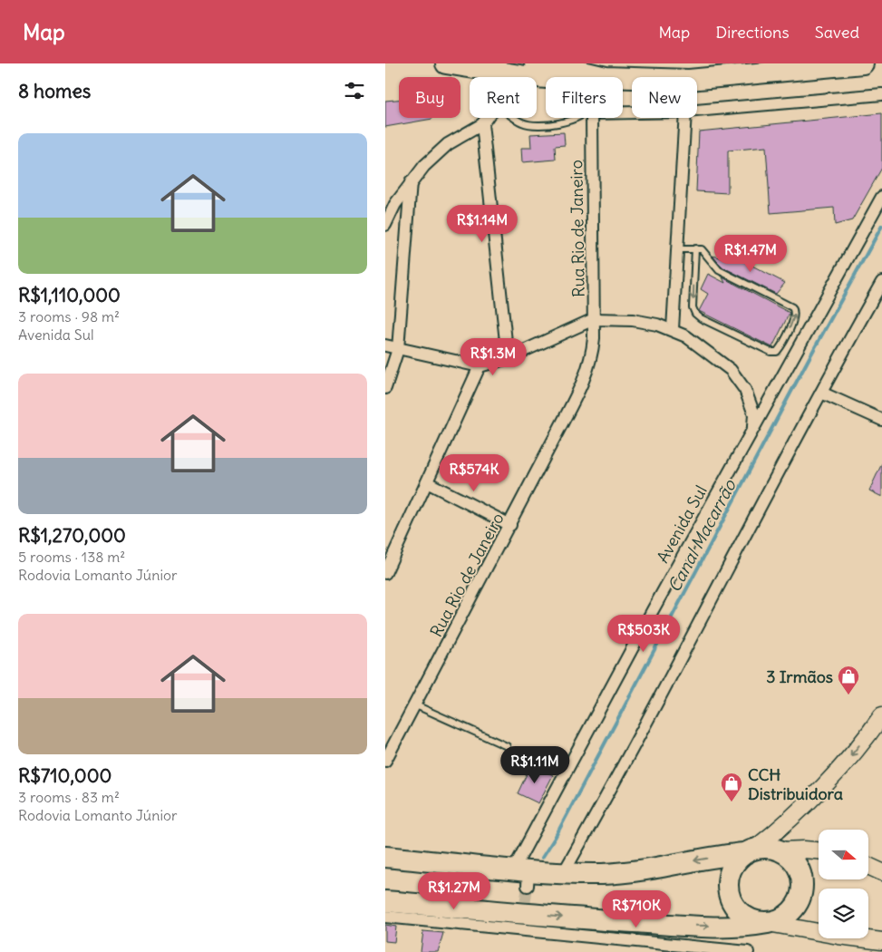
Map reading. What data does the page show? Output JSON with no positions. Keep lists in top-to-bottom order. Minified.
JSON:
{"streets":{"street":["Rua Rio de Janeiro","Avenida Sul"]},"water":["Canal Macarrão"],"places":{"shop":["3 Irmãos","CCH Distribuidora"]},"north":"right","page":{"header":"Map","nav":["Map","Directions","Saved"],"heading":"8 homes","chip":["Buy","Rent","Filters","New"],"list":[{"name":"R$1,110,000","note":"3 rooms · 98 m² · Avenida Sul"},{"name":"R$1,270,000","note":"5 rooms · 138 m² · Rodovia Lomanto Júnior"},{"name":"R$710,000","note":"3 rooms · 83 m² · Rodovia Lomanto Júnior"}],"price":["R$1.14M","R$1.47M","R$1.3M","R$574K","R$503K","R$1.11M","R$1.27M","R$710K"]}}
